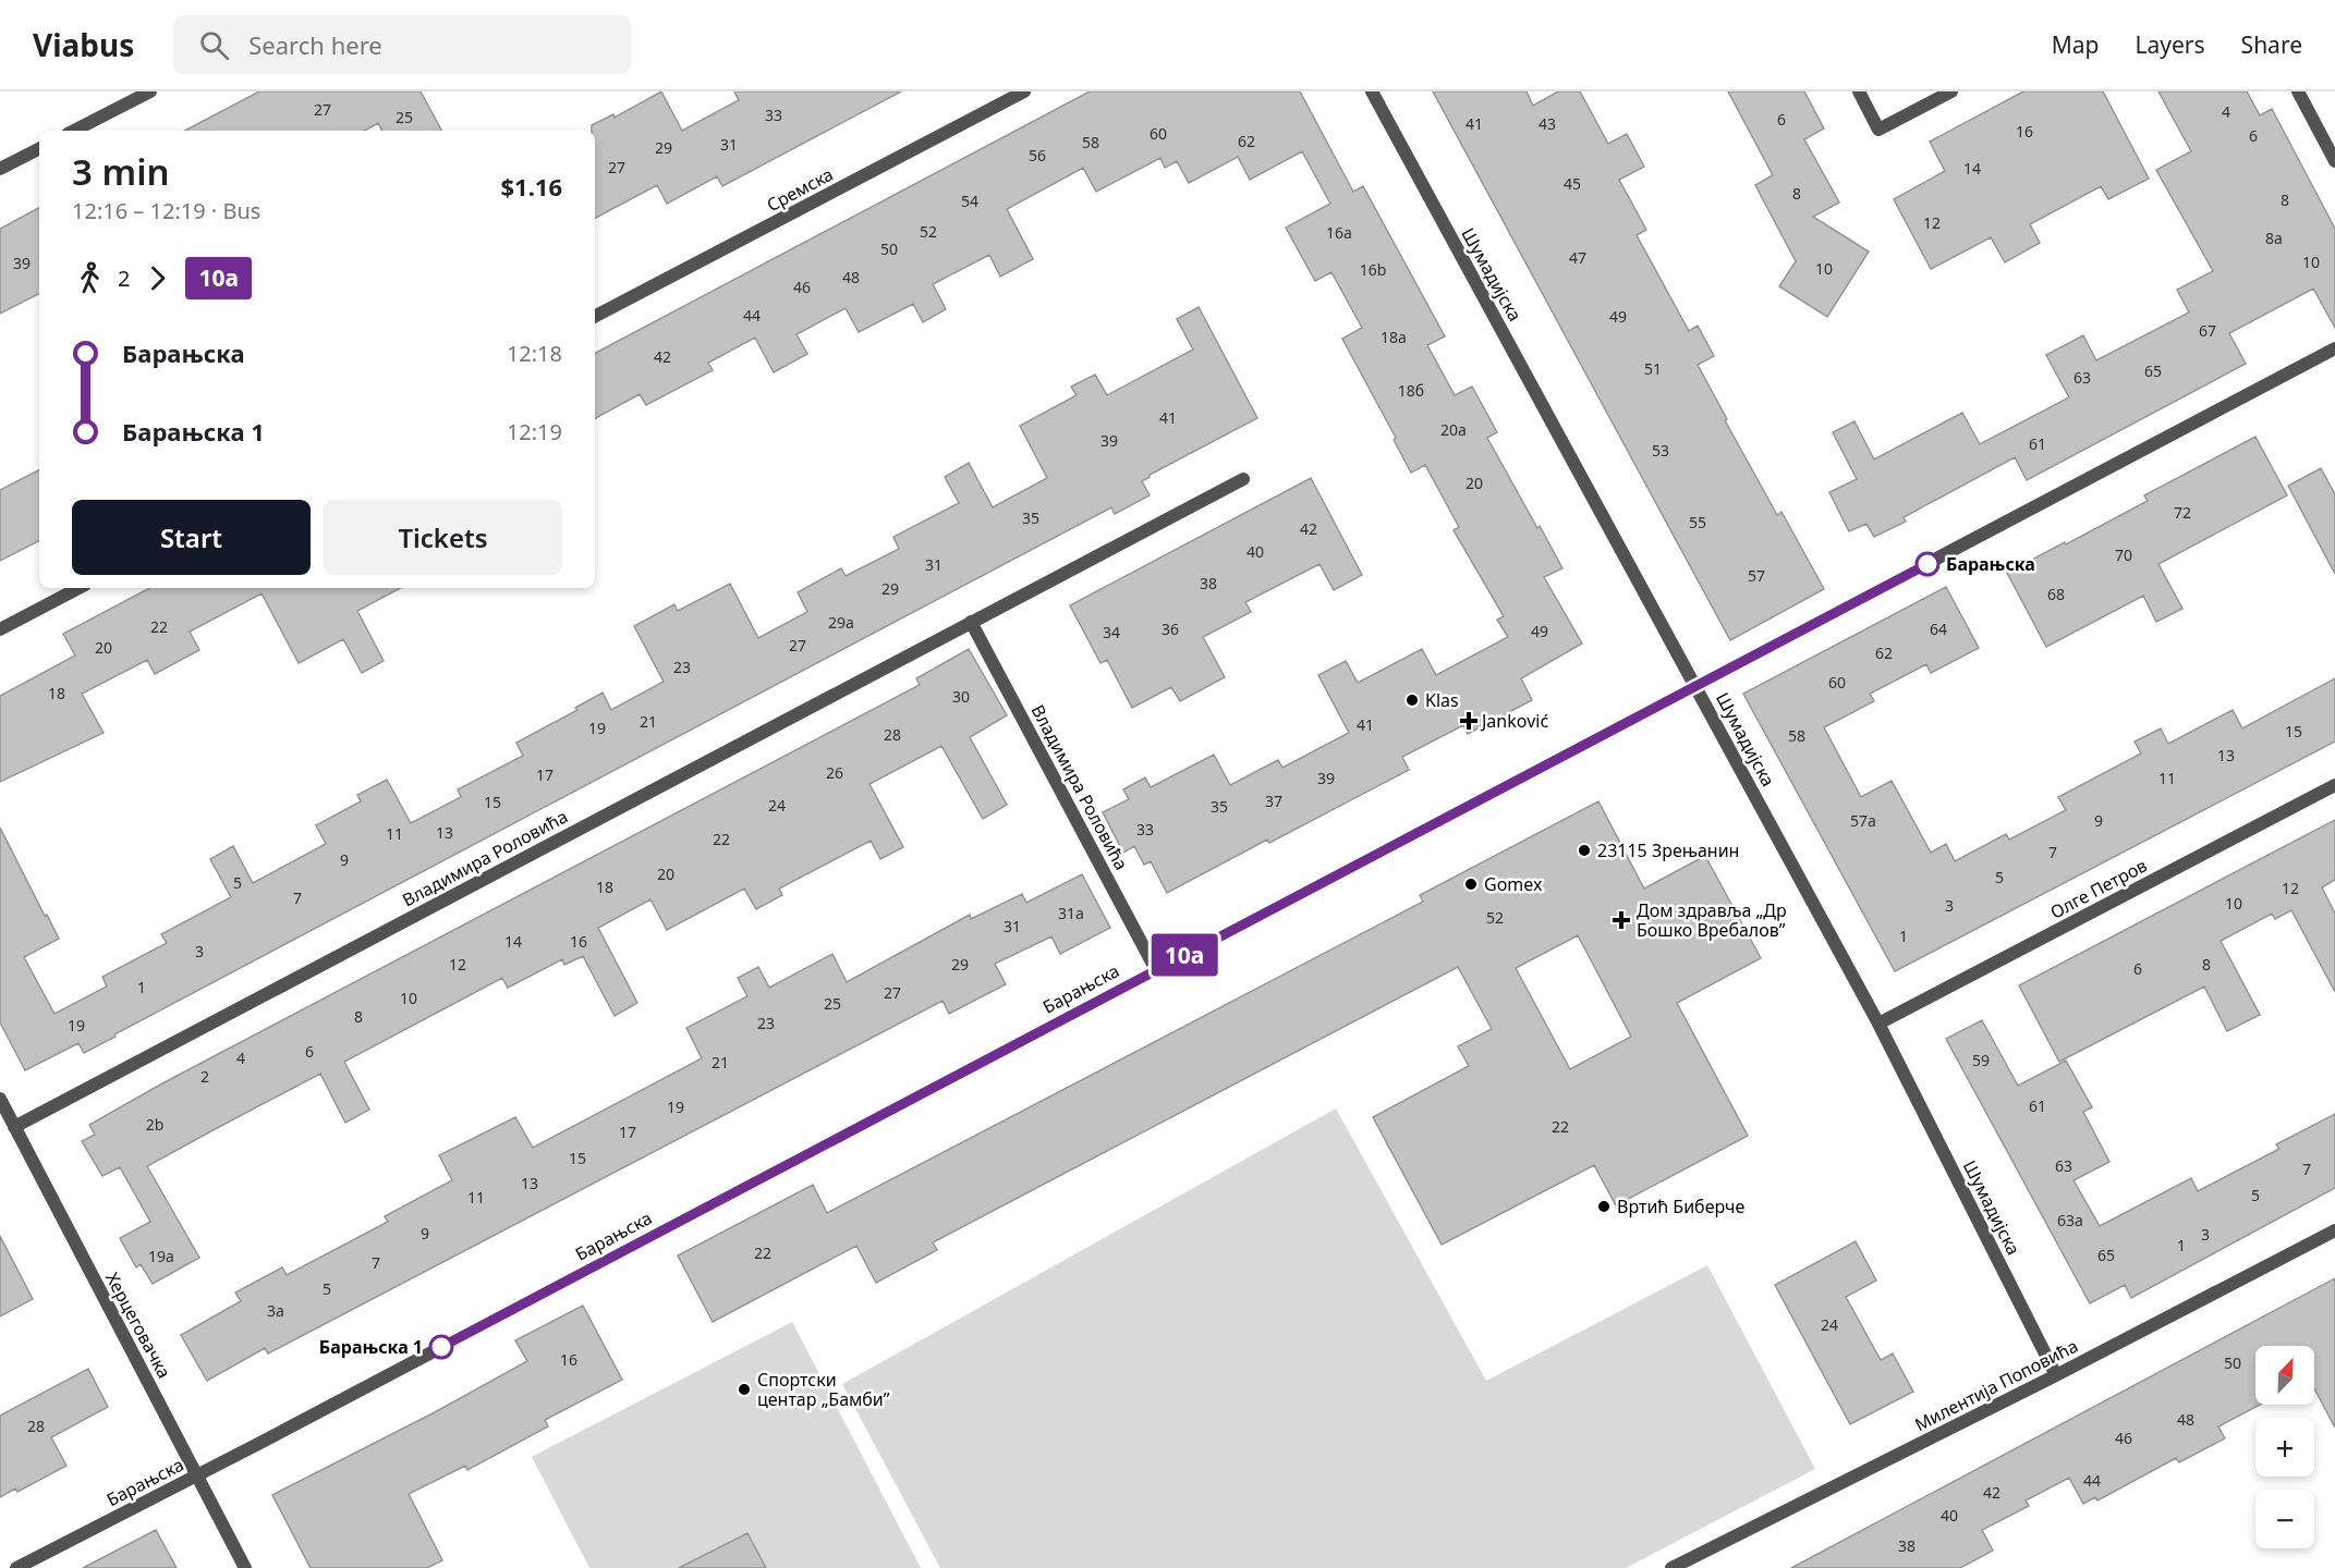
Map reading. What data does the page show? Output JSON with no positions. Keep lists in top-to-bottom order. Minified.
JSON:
{"streets":{"street":["Сремска","Шумадијска","Владимира Роловића","Олге Петров","Барањска","Херцеговачка","Милентија Поповића"]},"crossings":[["Шумадијска","Олге Петров"],["Шумадијска","Барањска"],["Шумадијска","Милентија Поповића"],["Владимира Роловића","Барањска"],["Владимира Роловића","Херцеговачка"],["Барањска","Херцеговачка"]],"places":{"other":["Барањска","Klas","23115 Зрењанин","Gomex","Вртић Биберче","Барањска 1","Спортски центар „Бамби”"],"health":["Janković","Дом здравља „Др Бошко Вребалов”"]},"lines":["bus line 10а"],"house_numbers":["27","4","33","25","6","41","43","16","60","6","62","58","31","29","56","27","14","45","8","8","54","12","52","16a","8a","50","47","10","39","10","16b","48","46","44","49","67","18a","42","51","65","63","18б","41","20a","39","61","53","20","72","35","55","42","40","70","31","57","38","29","68","29a","22","36","64","49","34","27","20","62","23","60","18","30","21","41","19","15","28","58","13","26","17","39","11","37","15","24","35","57a","9","33","13","11","22","7","9","20","5","5","18","12","7","10","3","31a","52","31","1","14","16","3","12","29","8","6","1","27","10","25","8","23","19","6","4","59","21","2","61","19","2b","22","17","15","63","7","13","5","11","63a","9","3","1","22","65","19a","7","5","3a","24","16","50","48","28","46","44","42","40","38"],"north":"top right","page":{"header":"Viabus","search":"Search here","nav":["Map","Layers","Share"],"on_map":"10а","heading":["3 min","12:16 – 12:19 · Bus","$1.16"],"legs":["2","10а"],"list":[{"name":"Барањска","value":"12:18"},{"name":"Барањска 1","value":"12:19"}],"buttons":["Start","Tickets"],"map_buttons":["+","−"]}}
